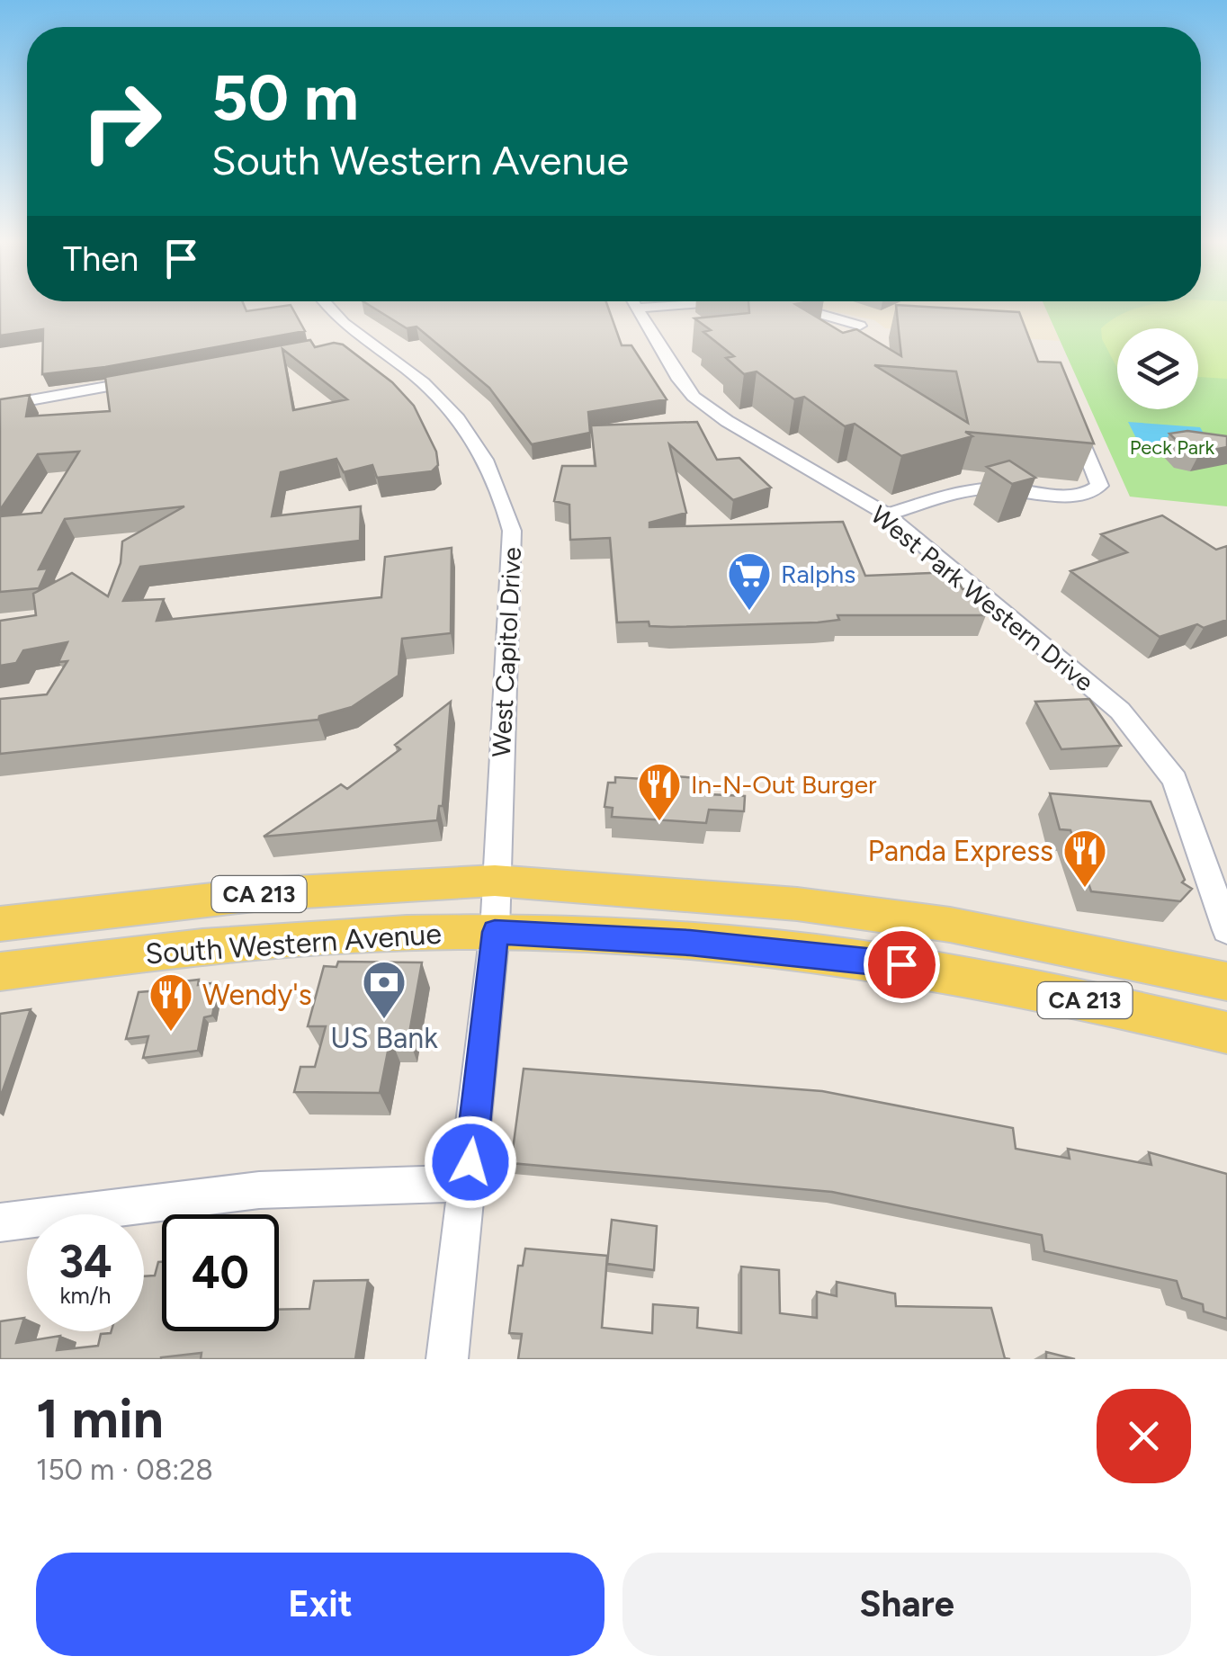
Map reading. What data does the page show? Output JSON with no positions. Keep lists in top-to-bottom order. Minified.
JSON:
{"streets":{"main road":["CA 213","South Western Avenue"],"street":["West Park Western Drive","West Capitol Drive"]},"crossings":[["West Capitol Drive","South Western Avenue"]],"parks":["Peck Park"],"places":{"supermarket":["Ralphs"],"restaurant":["In-N-Out Burger","Panda Express","Wendy's"],"bank":["US Bank"]},"page":{"turn":["50 m","South Western Avenue"],"then":"Then","speed":"34 km/h","limit":"40","heading":["1 min","150 m · 08:28"],"buttons":["Exit","Share"]}}
